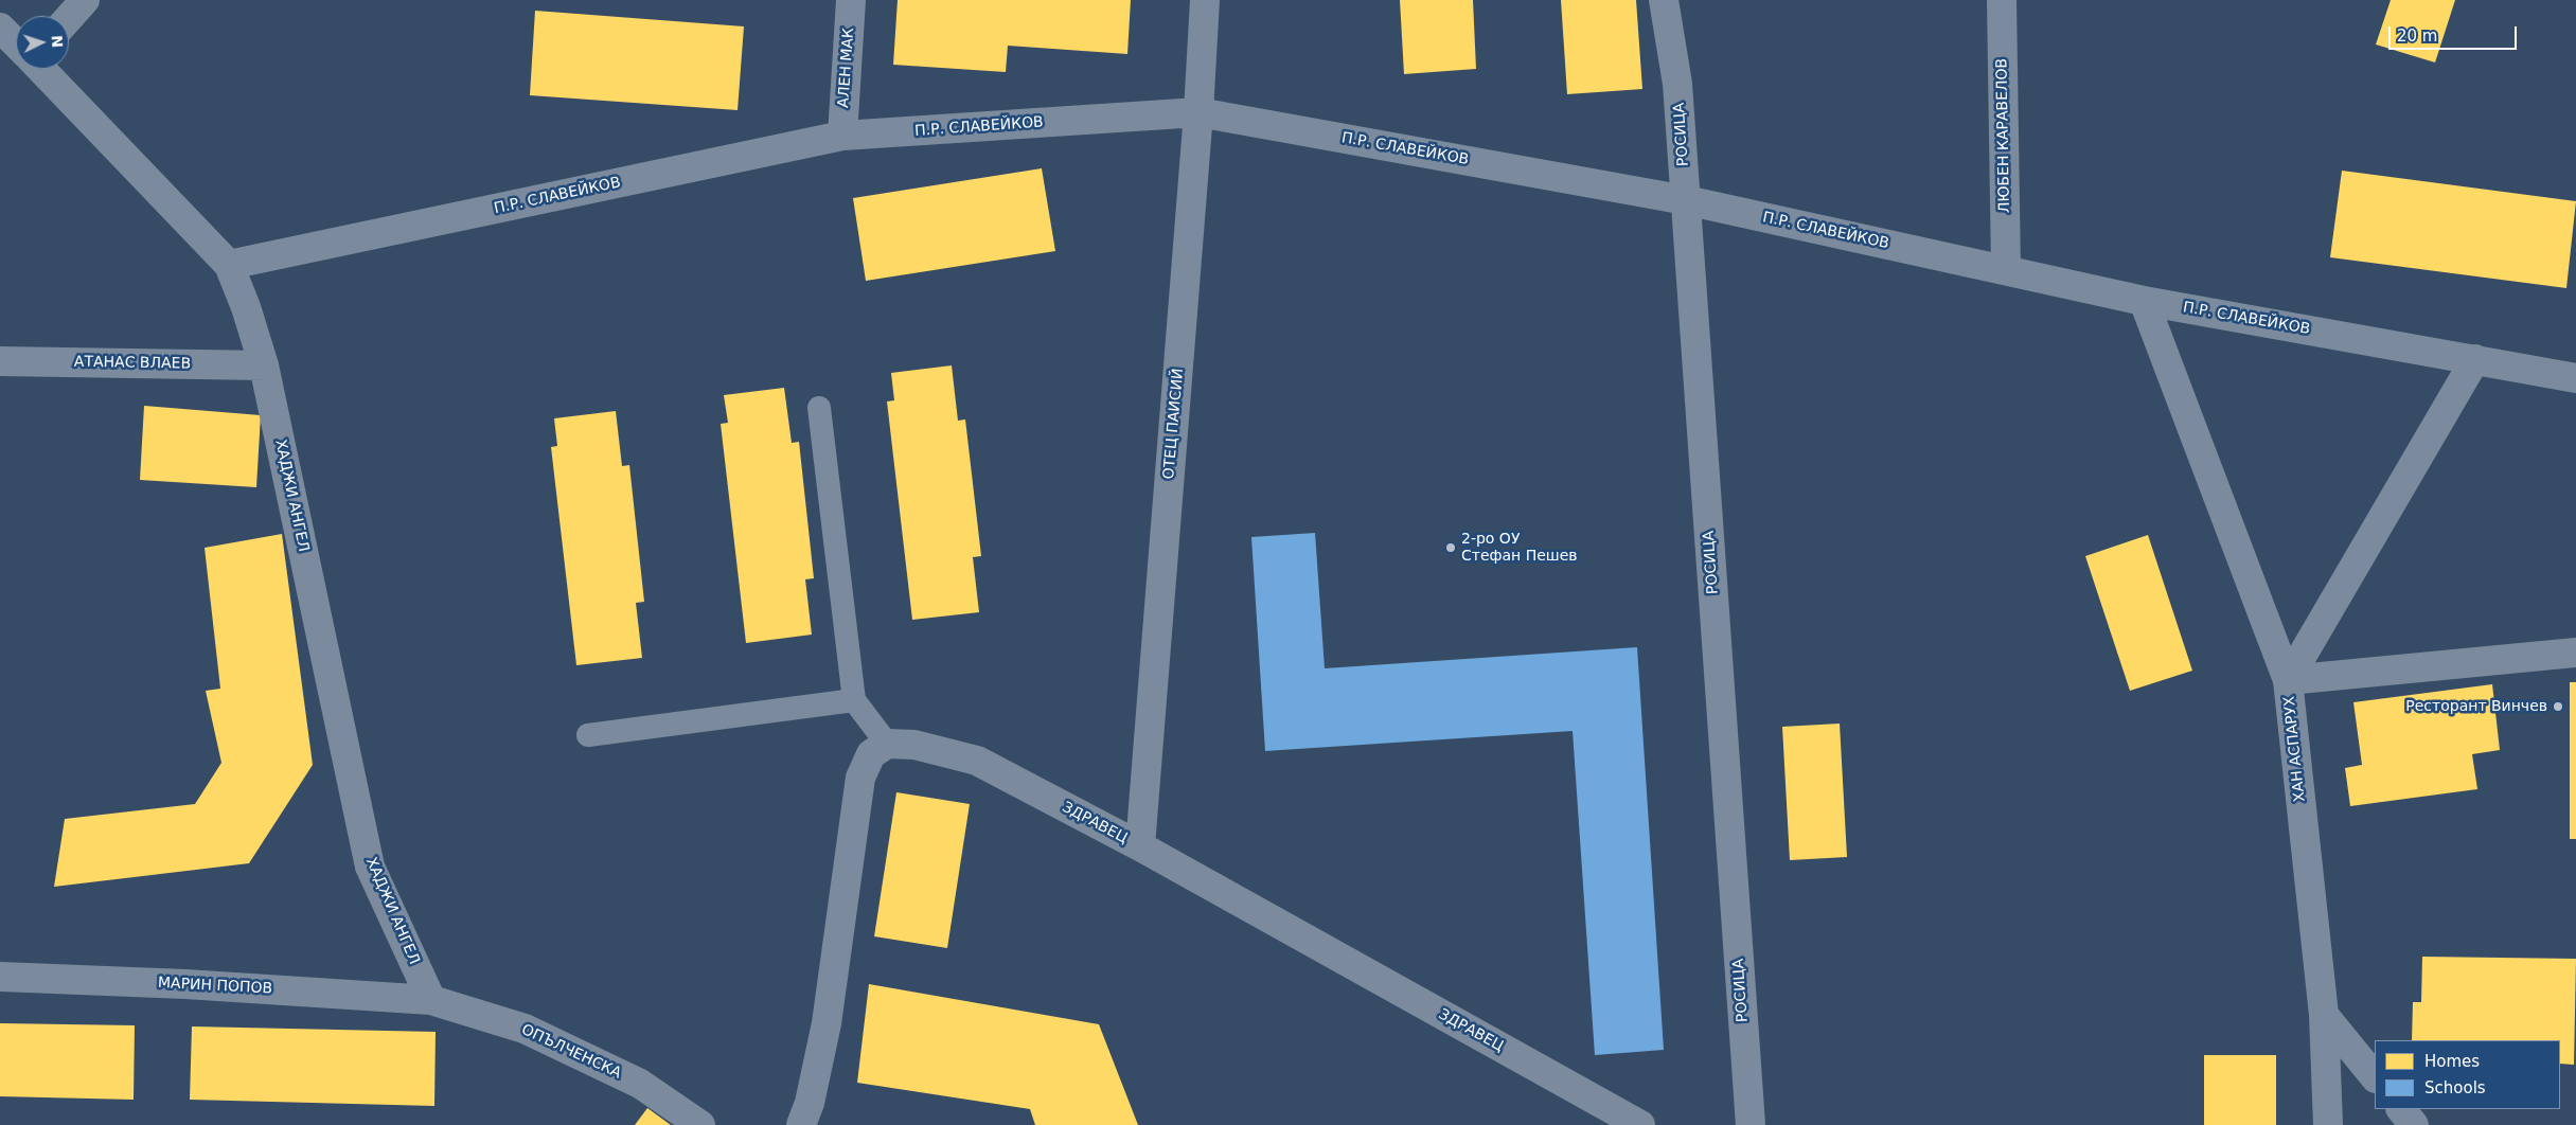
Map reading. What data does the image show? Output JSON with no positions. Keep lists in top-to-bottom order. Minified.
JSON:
{"streets":{"street":["АЛЕН МАК","П.Р. СЛАВЕЙКОВ","РОСИЦА","ЛЮБЕН КАРАВЕЛОВ","АТАНАС ВЛАЕВ","ОТЕЦ ПАИСИЙ","ХАДЖИ АНГЕЛ","ХАН АСПАРУХ","ЗДРАВЕЦ","МАРИН ПОПОВ","ОПЪЛЧЕНСКА"]},"crossings":[["АЛЕН МАК","П.Р. СЛАВЕЙКОВ"],["П.Р. СЛАВЕЙКОВ","РОСИЦА"],["П.Р. СЛАВЕЙКОВ","ЛЮБЕН КАРАВЕЛОВ"],["П.Р. СЛАВЕЙКОВ","ОТЕЦ ПАИСИЙ"],["П.Р. СЛАВЕЙКОВ","ХАДЖИ АНГЕЛ"],["П.Р. СЛАВЕЙКОВ","ХАН АСПАРУХ"],["АТАНАС ВЛАЕВ","ХАДЖИ АНГЕЛ"],["ОТЕЦ ПАИСИЙ","ЗДРАВЕЦ"],["ХАДЖИ АНГЕЛ","МАРИН ПОПОВ"],["ХАДЖИ АНГЕЛ","ОПЪЛЧЕНСКА"],["МАРИН ПОПОВ","ОПЪЛЧЕНСКА"]],"places":["2-ро ОУ Стефан Пешев","Ресторант Винчев"],"legend":["Homes","Schools"],"scale_bar":"20 m","north":"right"}
